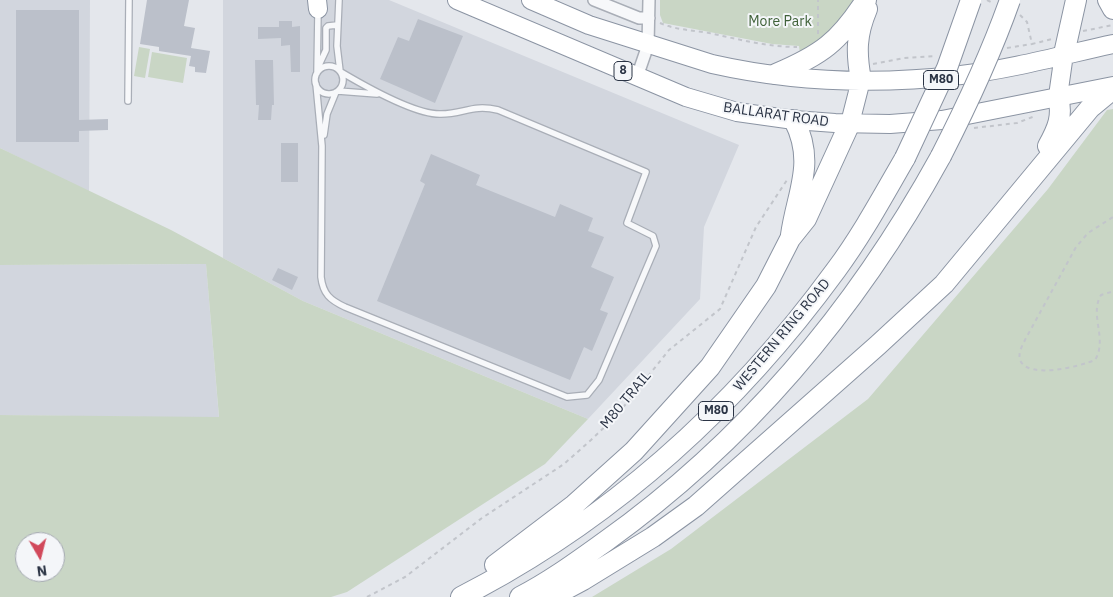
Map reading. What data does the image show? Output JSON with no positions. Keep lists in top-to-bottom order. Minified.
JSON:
{"streets":{"highway":["8","M80","BALLARAT ROAD","WESTERN RING ROAD"],"path":["M80 TRAIL"]},"parks":["More Park"],"north":"bottom"}
